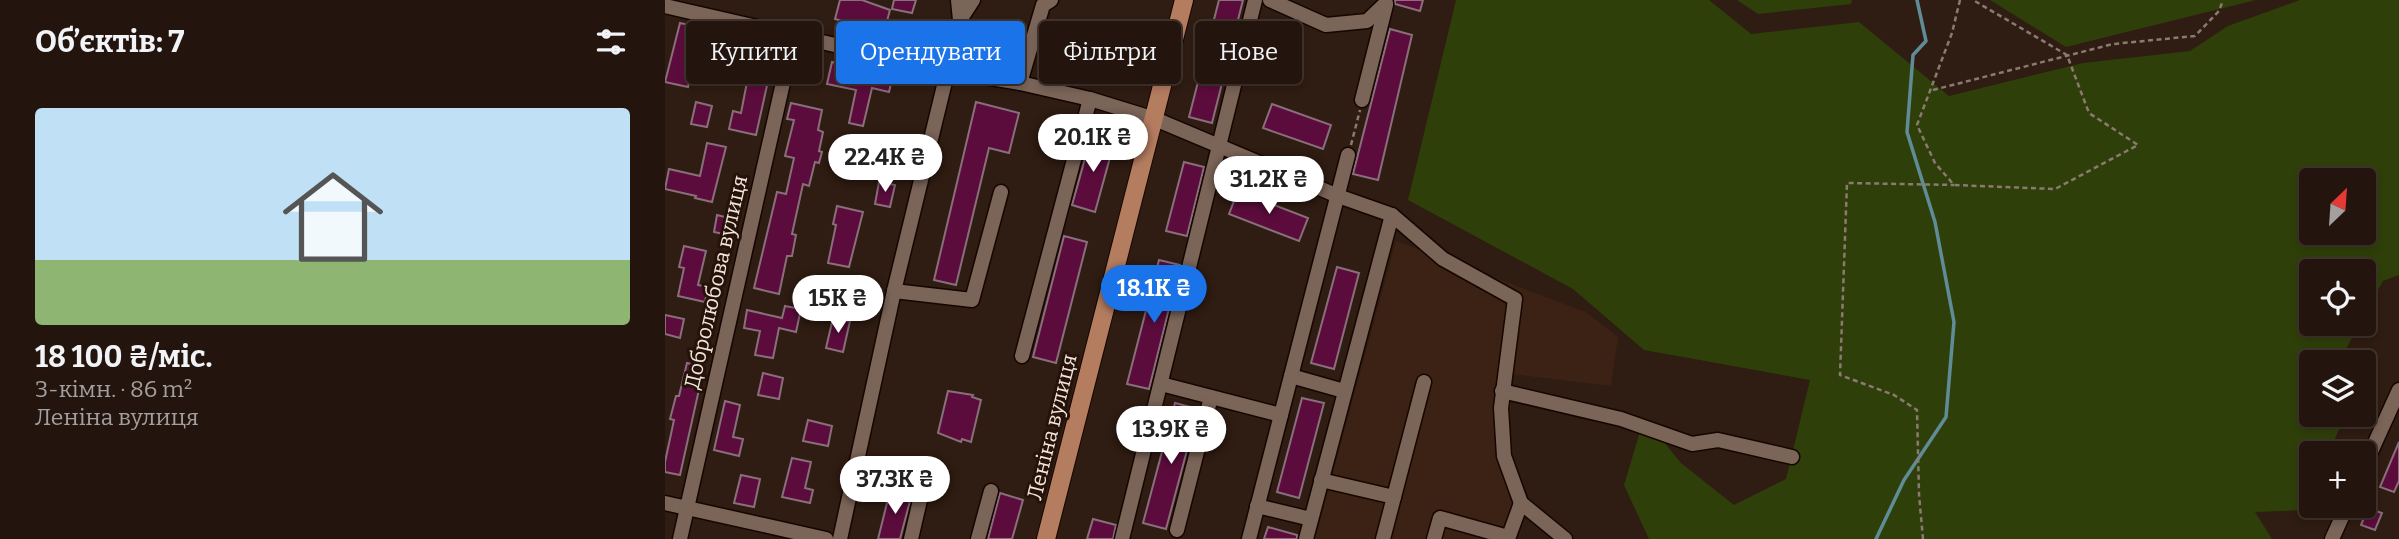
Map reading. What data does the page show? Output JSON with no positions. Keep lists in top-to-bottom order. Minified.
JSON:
{"streets":{"main road":["Леніна вулиця"],"street":["Добролюбова вулиця"]},"north":"top right","page":{"heading":"Об’єктів: 7","chip":["Купити","Орендувати","Фільтри","Нове"],"list":[{"name":"18 100 ₴/міс.","note":"3-кімн. · 86 m² · Леніна вулиця"}],"price":["20.1K ₴","22.4K ₴","31.2K ₴","18.1K ₴","15K ₴","13.9K ₴","37.3K ₴"],"map_buttons":"+"}}
